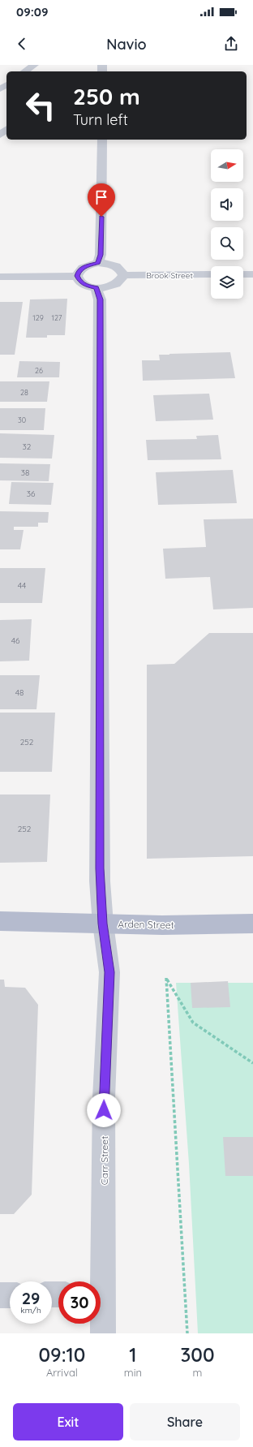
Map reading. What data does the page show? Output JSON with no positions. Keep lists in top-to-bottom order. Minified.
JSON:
{"streets":{"main road":["Arden Street"],"street":["Brook Street","Carr Street"]},"crossings":[["Arden Street","Carr Street"]],"house_numbers":["129","127","26","28","30","32","38","36","44","46","48","252","252"],"north":"right","page":{"status":"09:09","header":"Navio","turn":["250 m","Turn left"],"speed":"29 km/h","limit":"30","eta":["09:10","Arrival","1","min","300","m"],"buttons":["Exit","Share"]}}
